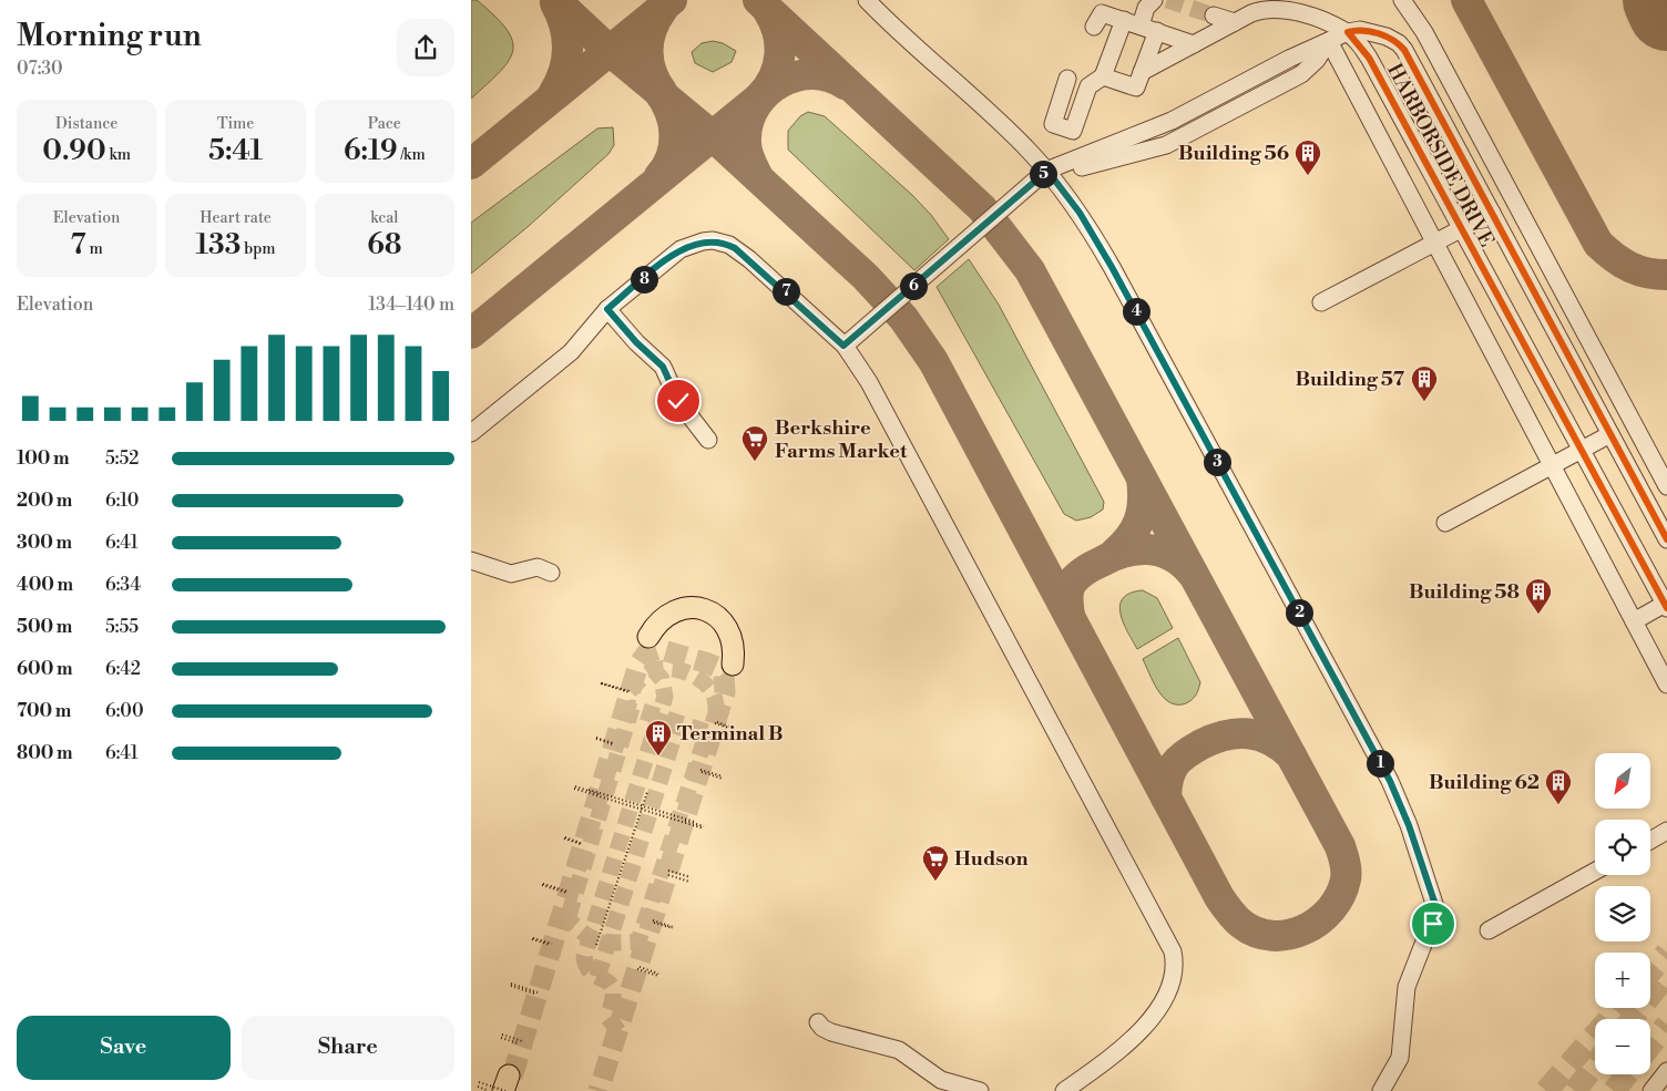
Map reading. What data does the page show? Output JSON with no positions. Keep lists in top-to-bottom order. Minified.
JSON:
{"streets":{"street":["HARBORSIDE DRIVE"]},"places":{"building":["Building 56","Building 57","Building 58","Terminal B","Building 62"],"supermarket":["Berkshire Farms Market","Hudson"]},"north":"bottom left","page":{"heading":["Morning run","07:30"],"stats":[["Distance","0.90 km"],["Time","5:41"],["Pace","6:19 /km"],["Elevation","7 m"],["Heart rate","133 bpm"],["kcal","68"]],"pins":["5","8","6","7","4","3","2","1"],"chart":["Elevation","134–140 m"],"list":[{"name":"100 m","note":"5:52"},{"name":"200 m","note":"6:10"},{"name":"300 m","note":"6:41"},{"name":"400 m","note":"6:34"},{"name":"500 m","note":"5:55"},{"name":"600 m","note":"6:42"},{"name":"700 m","note":"6:00"},{"name":"800 m","note":"6:41"}],"map_buttons":["+","−"],"buttons":["Save","Share"]}}
